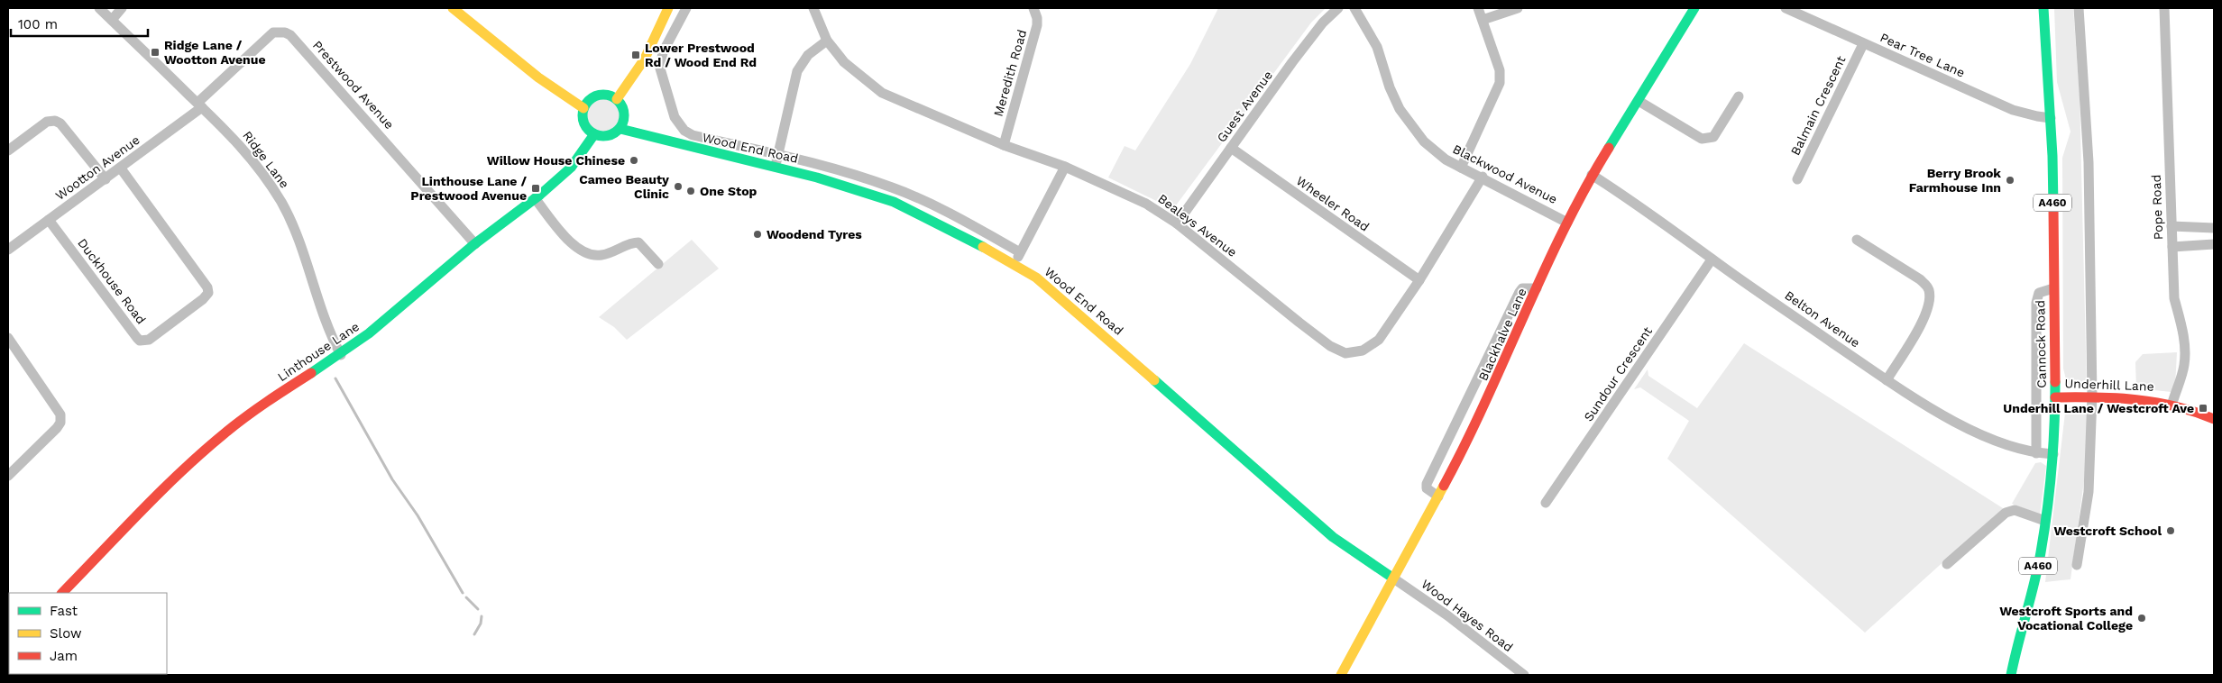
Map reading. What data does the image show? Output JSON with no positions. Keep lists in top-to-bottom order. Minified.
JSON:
{"streets":{"main road":["Wood End Road","A460","Blackhalve Lane","Cannock Road","Linthouse Lane","Underhill Lane"],"street":["Pear Tree Lane","Meredith Road","Prestwood Avenue","Balmain Crescent","Guest Avenue","Ridge Lane","Wootton Avenue","Blackwood Avenue","Wheeler Road","Pope Road","Bealeys Avenue","Duckhouse Road","Belton Avenue","Sundour Crescent","Wood Hayes Road"]},"crossings":[["Pear Tree Lane","Balmain Crescent"],["Pear Tree Lane","Cannock Road"],["Meredith Road","Bealeys Avenue"],["Prestwood Avenue","Ridge Lane"],["Prestwood Avenue","Wootton Avenue"],["Prestwood Avenue","Linthouse Lane"],["Guest Avenue","Wheeler Road"],["Guest Avenue","Bealeys Avenue"],["Wood End Road","Blackhalve Lane"],["Wood End Road","Linthouse Lane"],["Wood End Road","Wood Hayes Road"],["Ridge Lane","Wootton Avenue"],["Ridge Lane","Linthouse Lane"],["Wootton Avenue","Duckhouse Road"],["Blackwood Avenue","Bealeys Avenue"],["Blackwood Avenue","Blackhalve Lane"],["Wheeler Road","Bealeys Avenue"],["Pope Road","Underhill Lane"],["Belton Avenue","Blackhalve Lane"],["Belton Avenue","Cannock Road"],["Belton Avenue","Sundour Crescent"],["Blackhalve Lane","Wood Hayes Road"],["Cannock Road","Underhill Lane"]],"places":{"transit":["Ridge Lane / Wootton Avenue","Lower Prestwood Rd / Wood End Rd","Linthouse Lane / Prestwood Avenue","Underhill Lane / Westcroft Ave"],"other":["Willow House Chinese","Berry Brook Farmhouse Inn","Cameo Beauty Clinic","One Stop","Woodend Tyres","Westcroft School","Westcroft Sports and Vocational College"]},"legend":["Fast","Slow","Jam"],"scale_bar":"100 m"}
